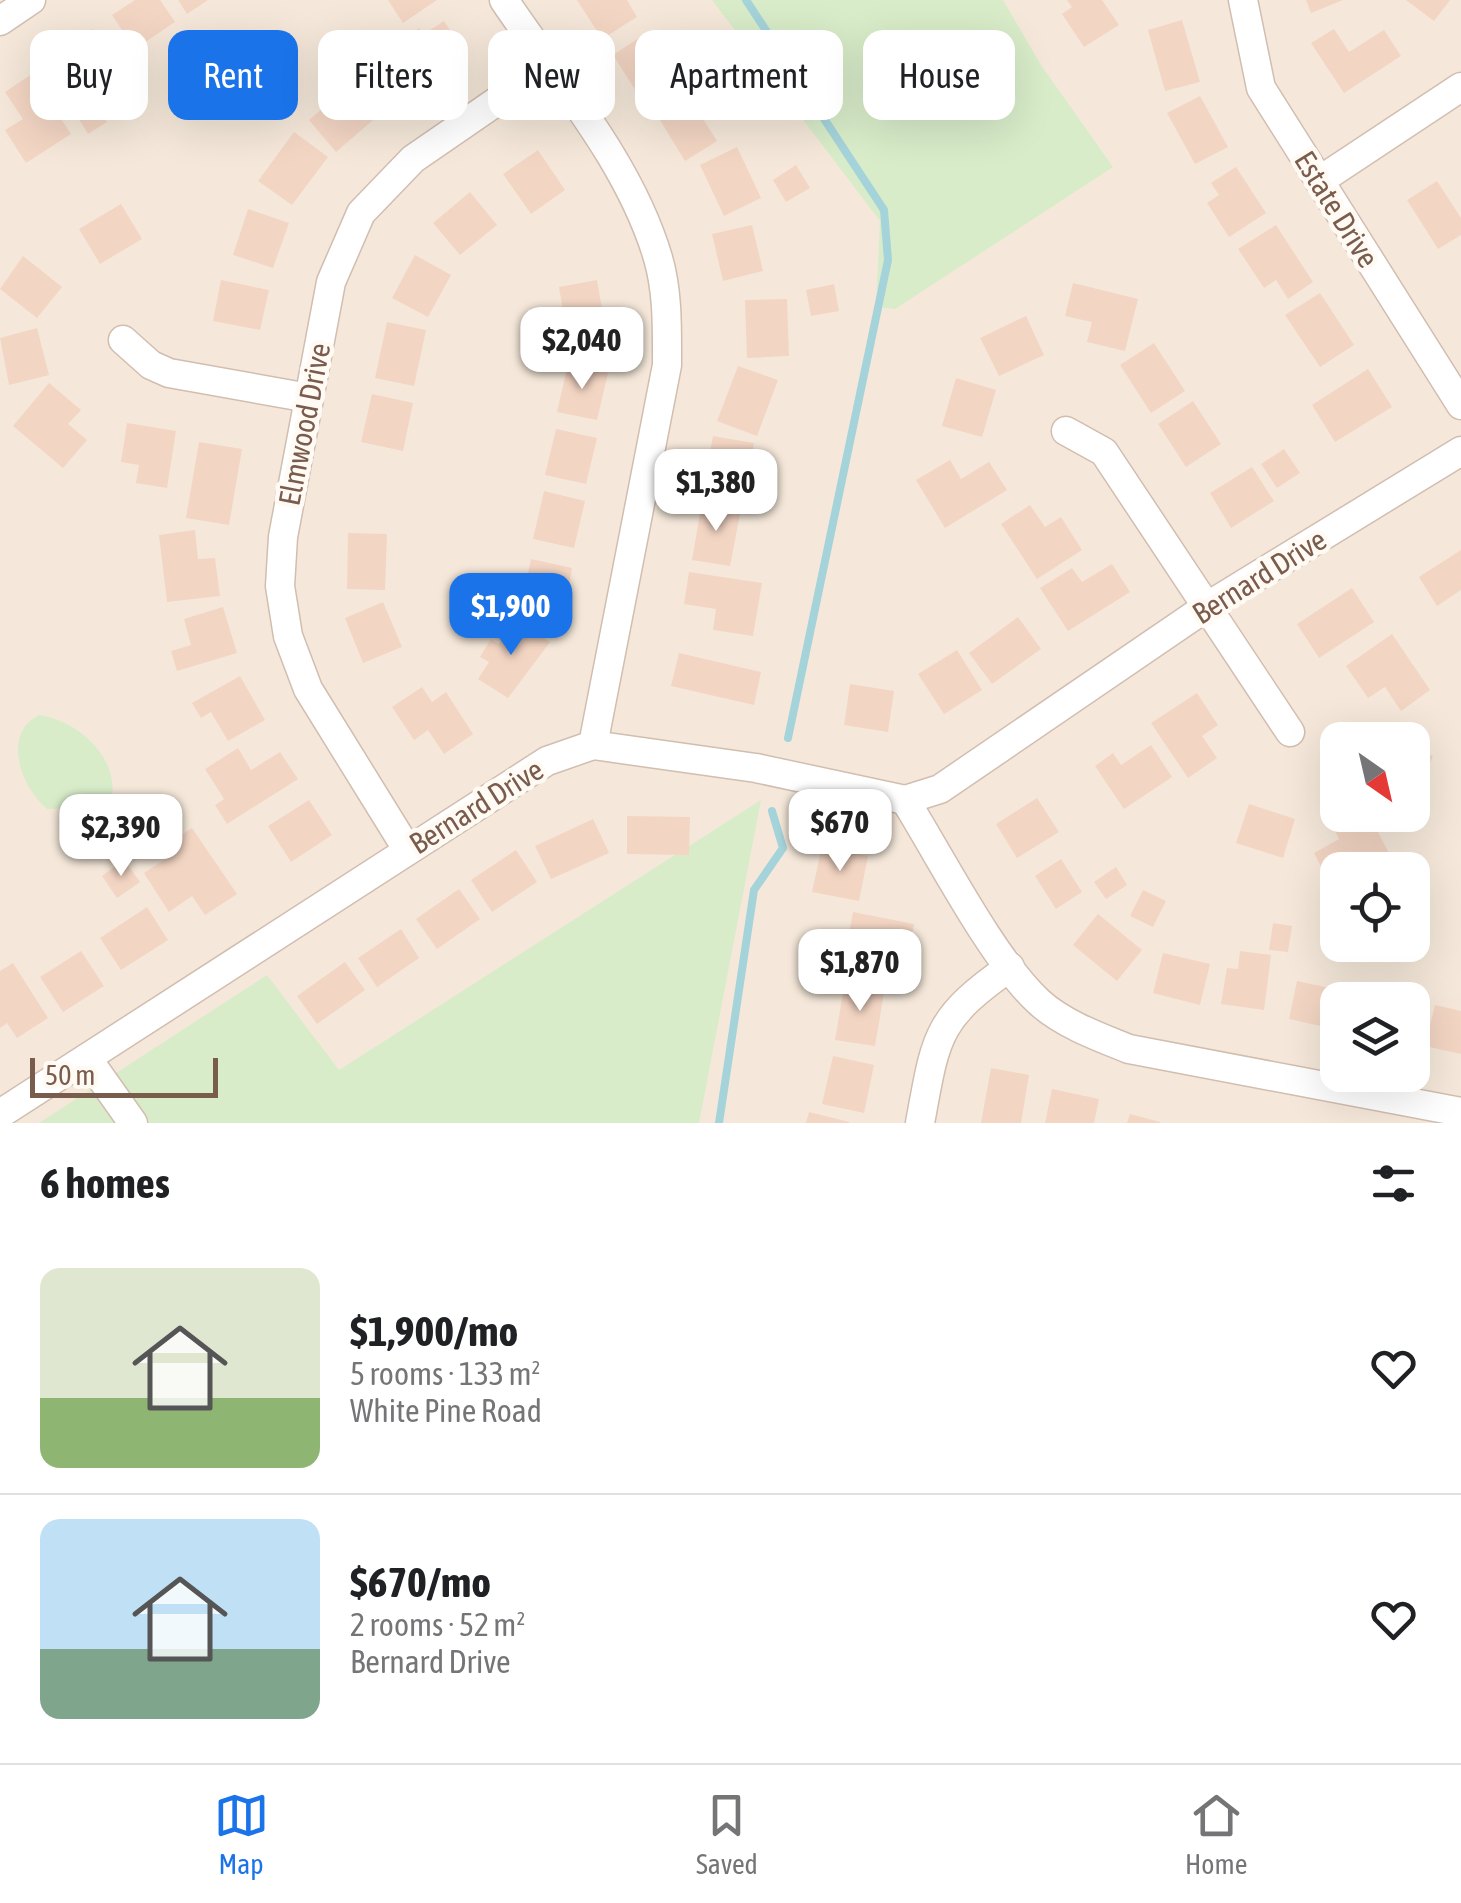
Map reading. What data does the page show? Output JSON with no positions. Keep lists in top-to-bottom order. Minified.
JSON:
{"streets":{"street":["Estate Drive","Elmwood Drive","Bernard Drive"]},"crossings":[["Elmwood Drive","Bernard Drive"]],"scale_bar":"50 m","north":"bottom right","page":{"chip":["Buy","Rent","Filters","New","Apartment","House"],"price":["$2,040","$1,380","$1,900","$670","$2,390","$1,870"],"scale":"50 m","heading":"6 homes","list":[{"name":"$1,900/mo","note":"5 rooms · 133 m² · White Pine Road"},{"name":"$670/mo","note":"2 rooms · 52 m² · Bernard Drive"}],"tabs":["Map","Saved","Home"]}}
